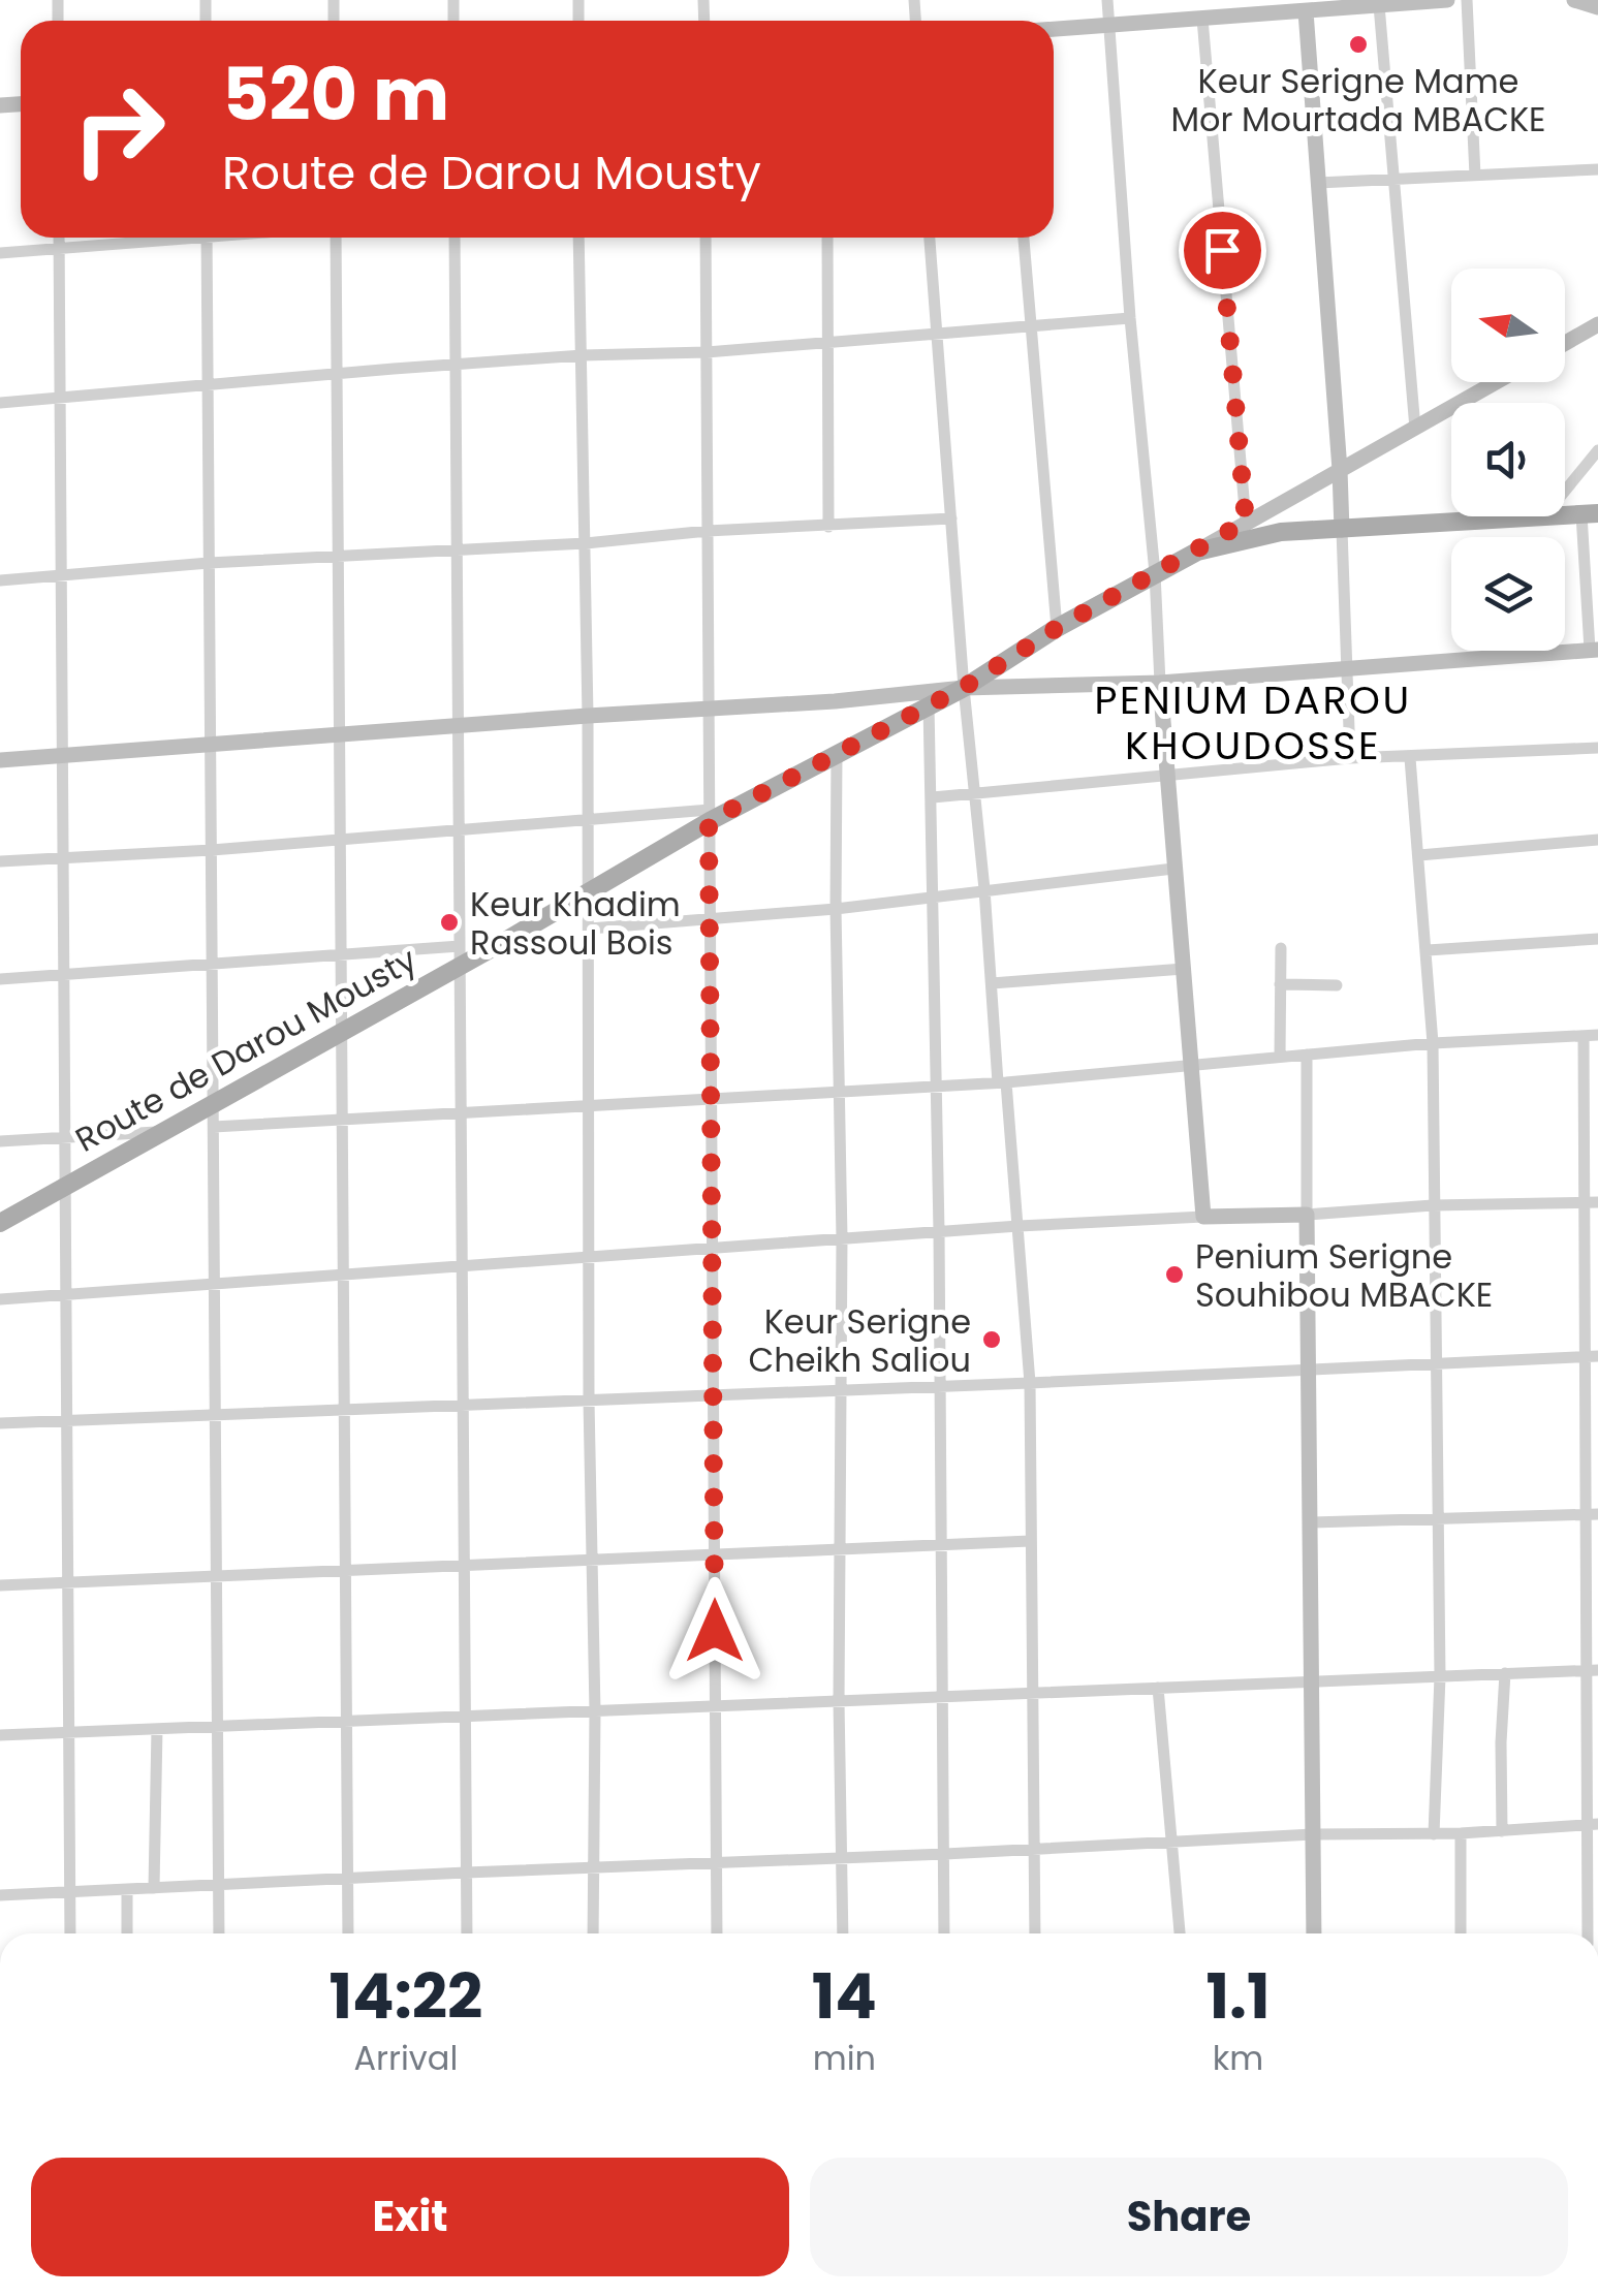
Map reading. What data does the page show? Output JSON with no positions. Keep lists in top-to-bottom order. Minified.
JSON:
{"streets":{"main road":["Route de Darou Mousty"]},"districts":["PENIUM DAROU KHOUDOSSE"],"places":["Keur Serigne Mame Mor Mourtada MBACKE","Keur Khadim Rassoul Bois","Penium Serigne Souhibou MBACKE","Keur Serigne Cheikh Saliou"],"north":"left","page":{"turn":["520 m","Route de Darou Mousty"],"eta":["14:22","Arrival","14","min","1.1","km"],"buttons":["Exit","Share"]}}
